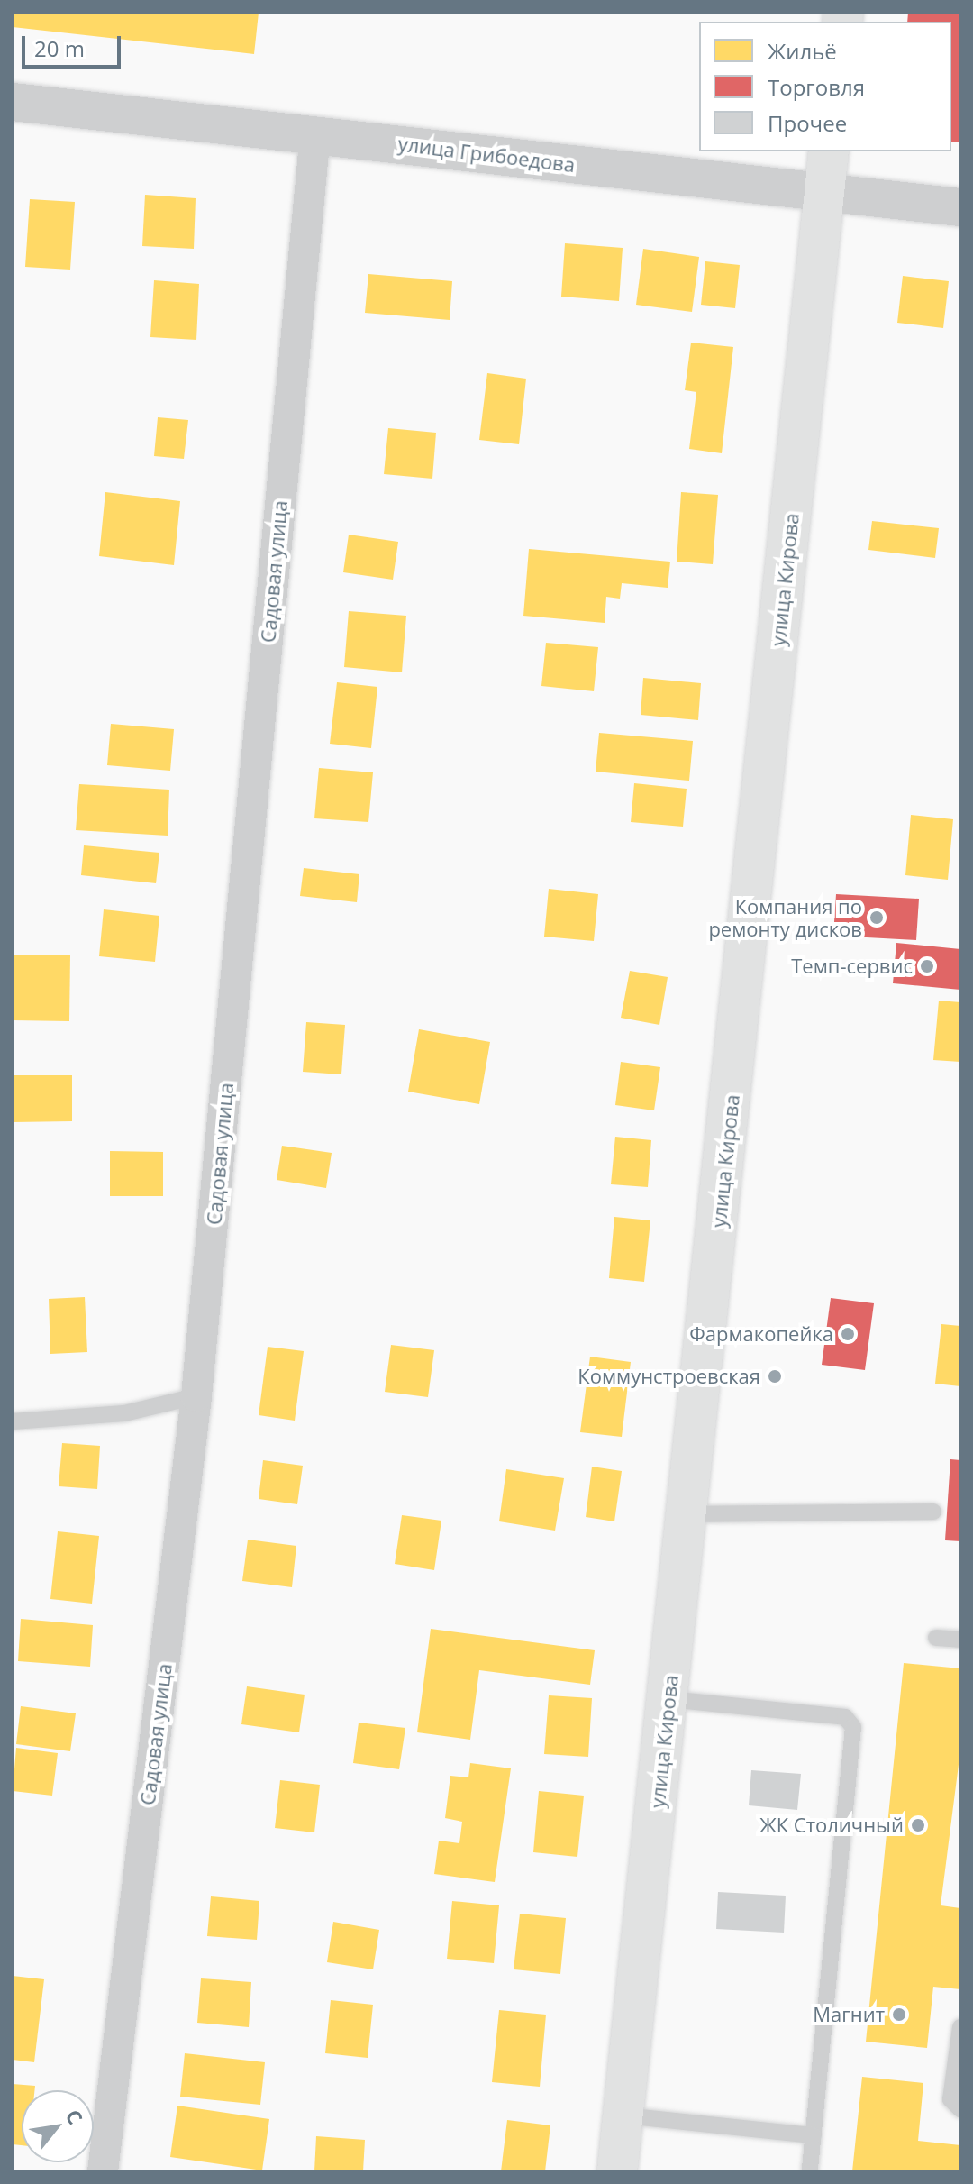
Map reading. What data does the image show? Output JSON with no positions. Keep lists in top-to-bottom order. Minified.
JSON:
{"streets":{"main road":["улица Кирова"],"street":["улица Грибоедова","Садовая улица"]},"crossings":[["улица Грибоедова","Садовая улица"],["улица Грибоедова","улица Кирова"]],"places":["Компания по ремонту дисков","Темп-сервис","Фармакопейка","Коммунстроевская","ЖК Столичный","Магнит"],"legend":["Жильё","Торговля","Прочее"],"scale_bar":"20 m","north":"top right"}
